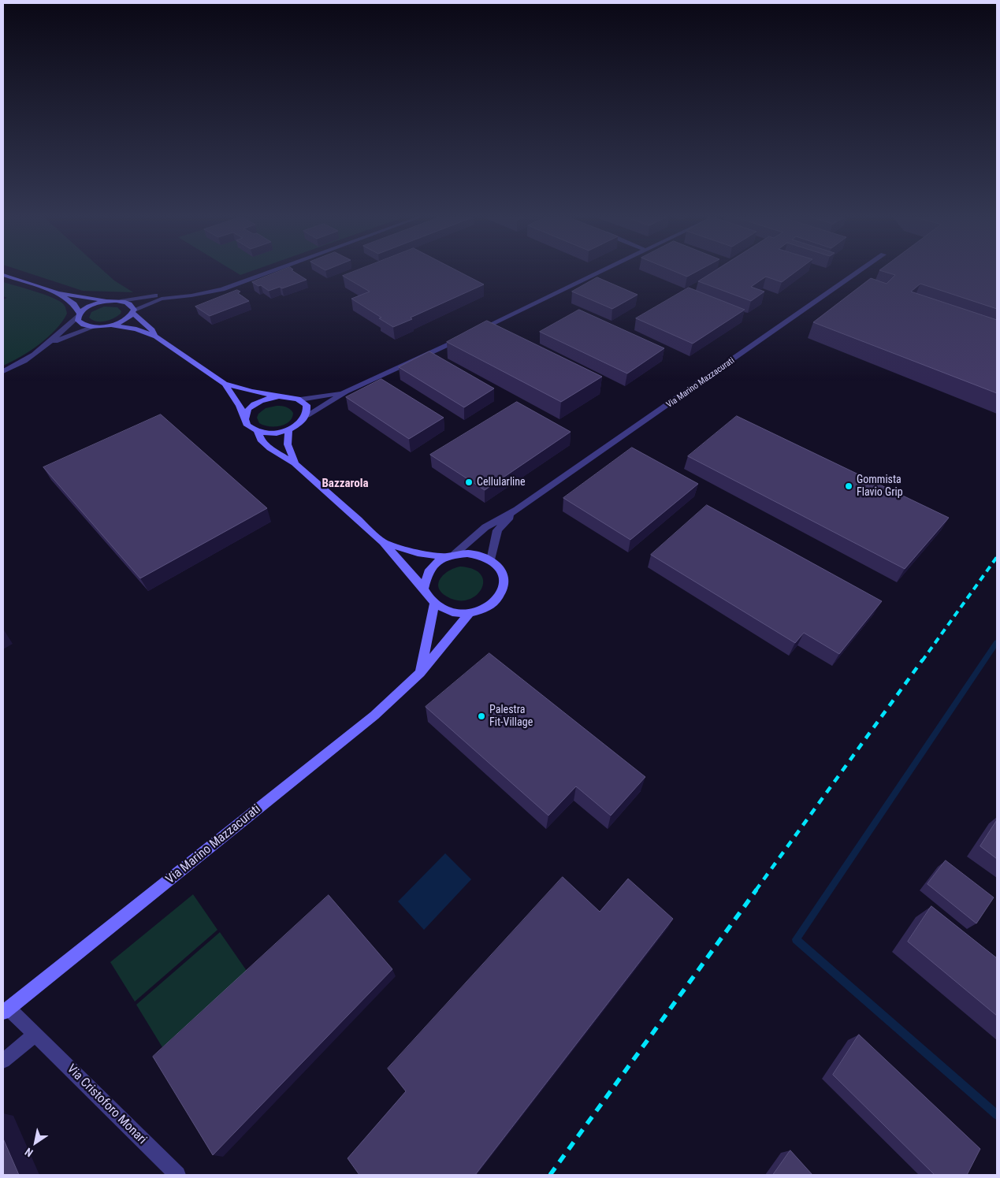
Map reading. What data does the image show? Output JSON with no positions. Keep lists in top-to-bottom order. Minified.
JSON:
{"streets":{"street":["Via Marino Mazzacurati","Via Cristoforo Monari"]},"crossings":[["Via Marino Mazzacurati","Via Cristoforo Monari"]],"districts":["Bazzarola"],"places":["Cellularline","Gommista Flavio Grip","Palestra Fit-Village"],"north":"bottom left"}
